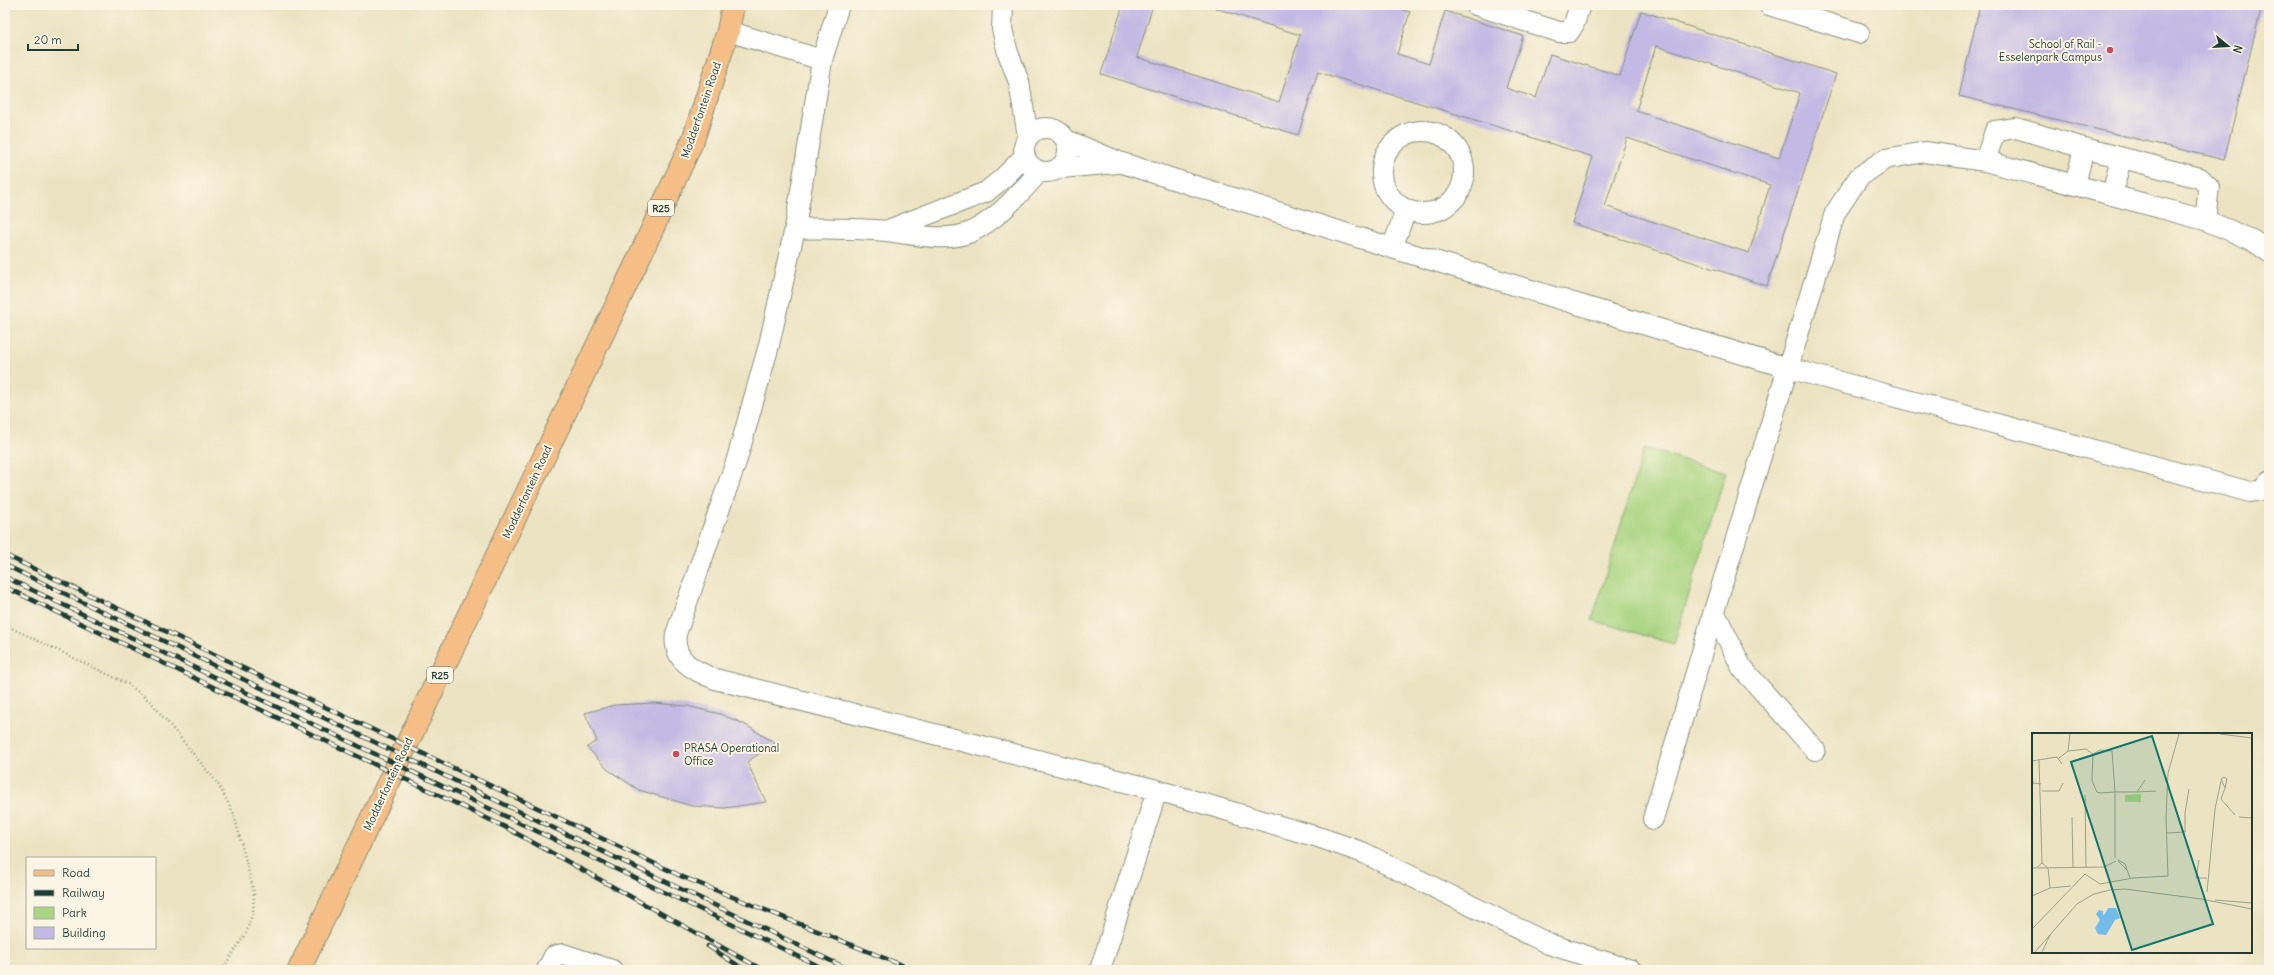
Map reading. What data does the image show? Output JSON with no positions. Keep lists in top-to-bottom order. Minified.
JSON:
{"streets":{"main road":["Modderfontein Road","R25"]},"places":["School of Rail - Esselenpark Campus","PRASA Operational Office"],"legend":["Road","Railway","Park","Building"],"scale_bar":"20 m","north":"right"}
